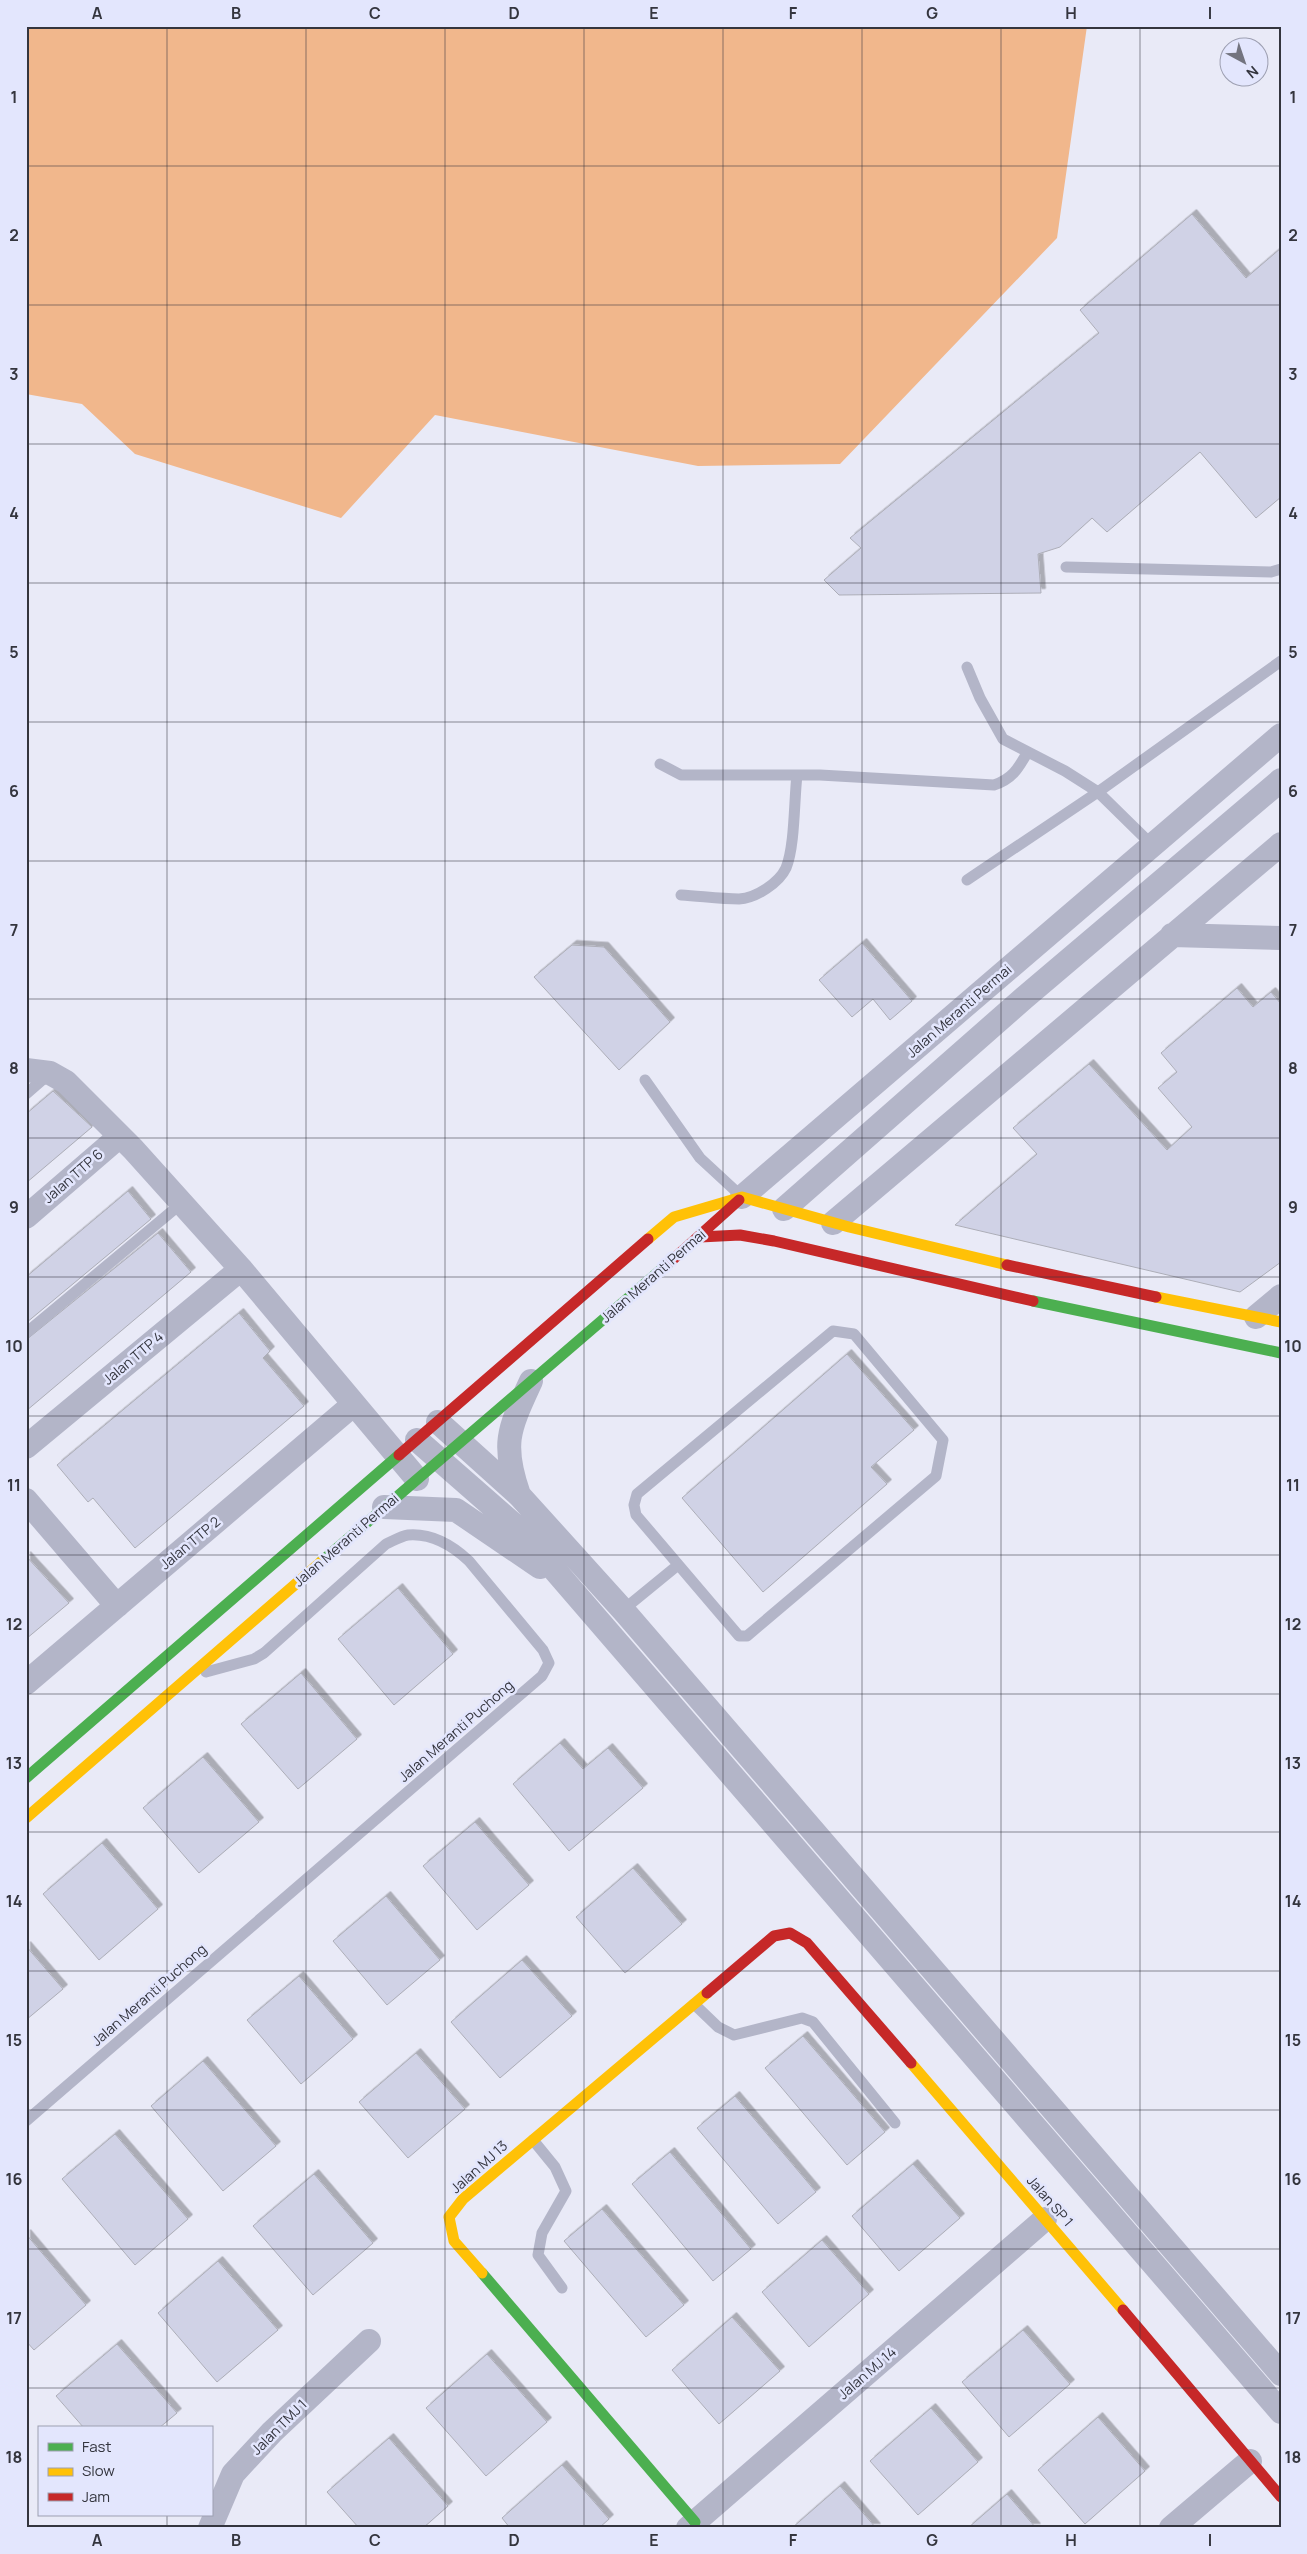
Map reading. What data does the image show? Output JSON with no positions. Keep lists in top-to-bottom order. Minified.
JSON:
{"streets":{"street":["Jalan Meranti Permai","Jalan TTP 6","Jalan TTP 4","Jalan TTP 2","Jalan MJ 13","Jalan SP 1","Jalan MJ 14","Jalan TMJ 1"],"lane":["Jalan Meranti Puchong"]},"crossings":[["Jalan Meranti Permai","Jalan Meranti Puchong"],["Jalan MJ 13","Jalan SP 1"],["Jalan MJ 13","Jalan MJ 14"],["Jalan SP 1","Jalan MJ 14"]],"legend":["Fast","Slow","Jam"],"north":"bottom right","grid":{"columns":["A","B","C","D","E","F","G","H","I"],"rows":["1","2","3","4","5","6","7","8","9","10","11","12","13","14","15","16","17","18"]}}
